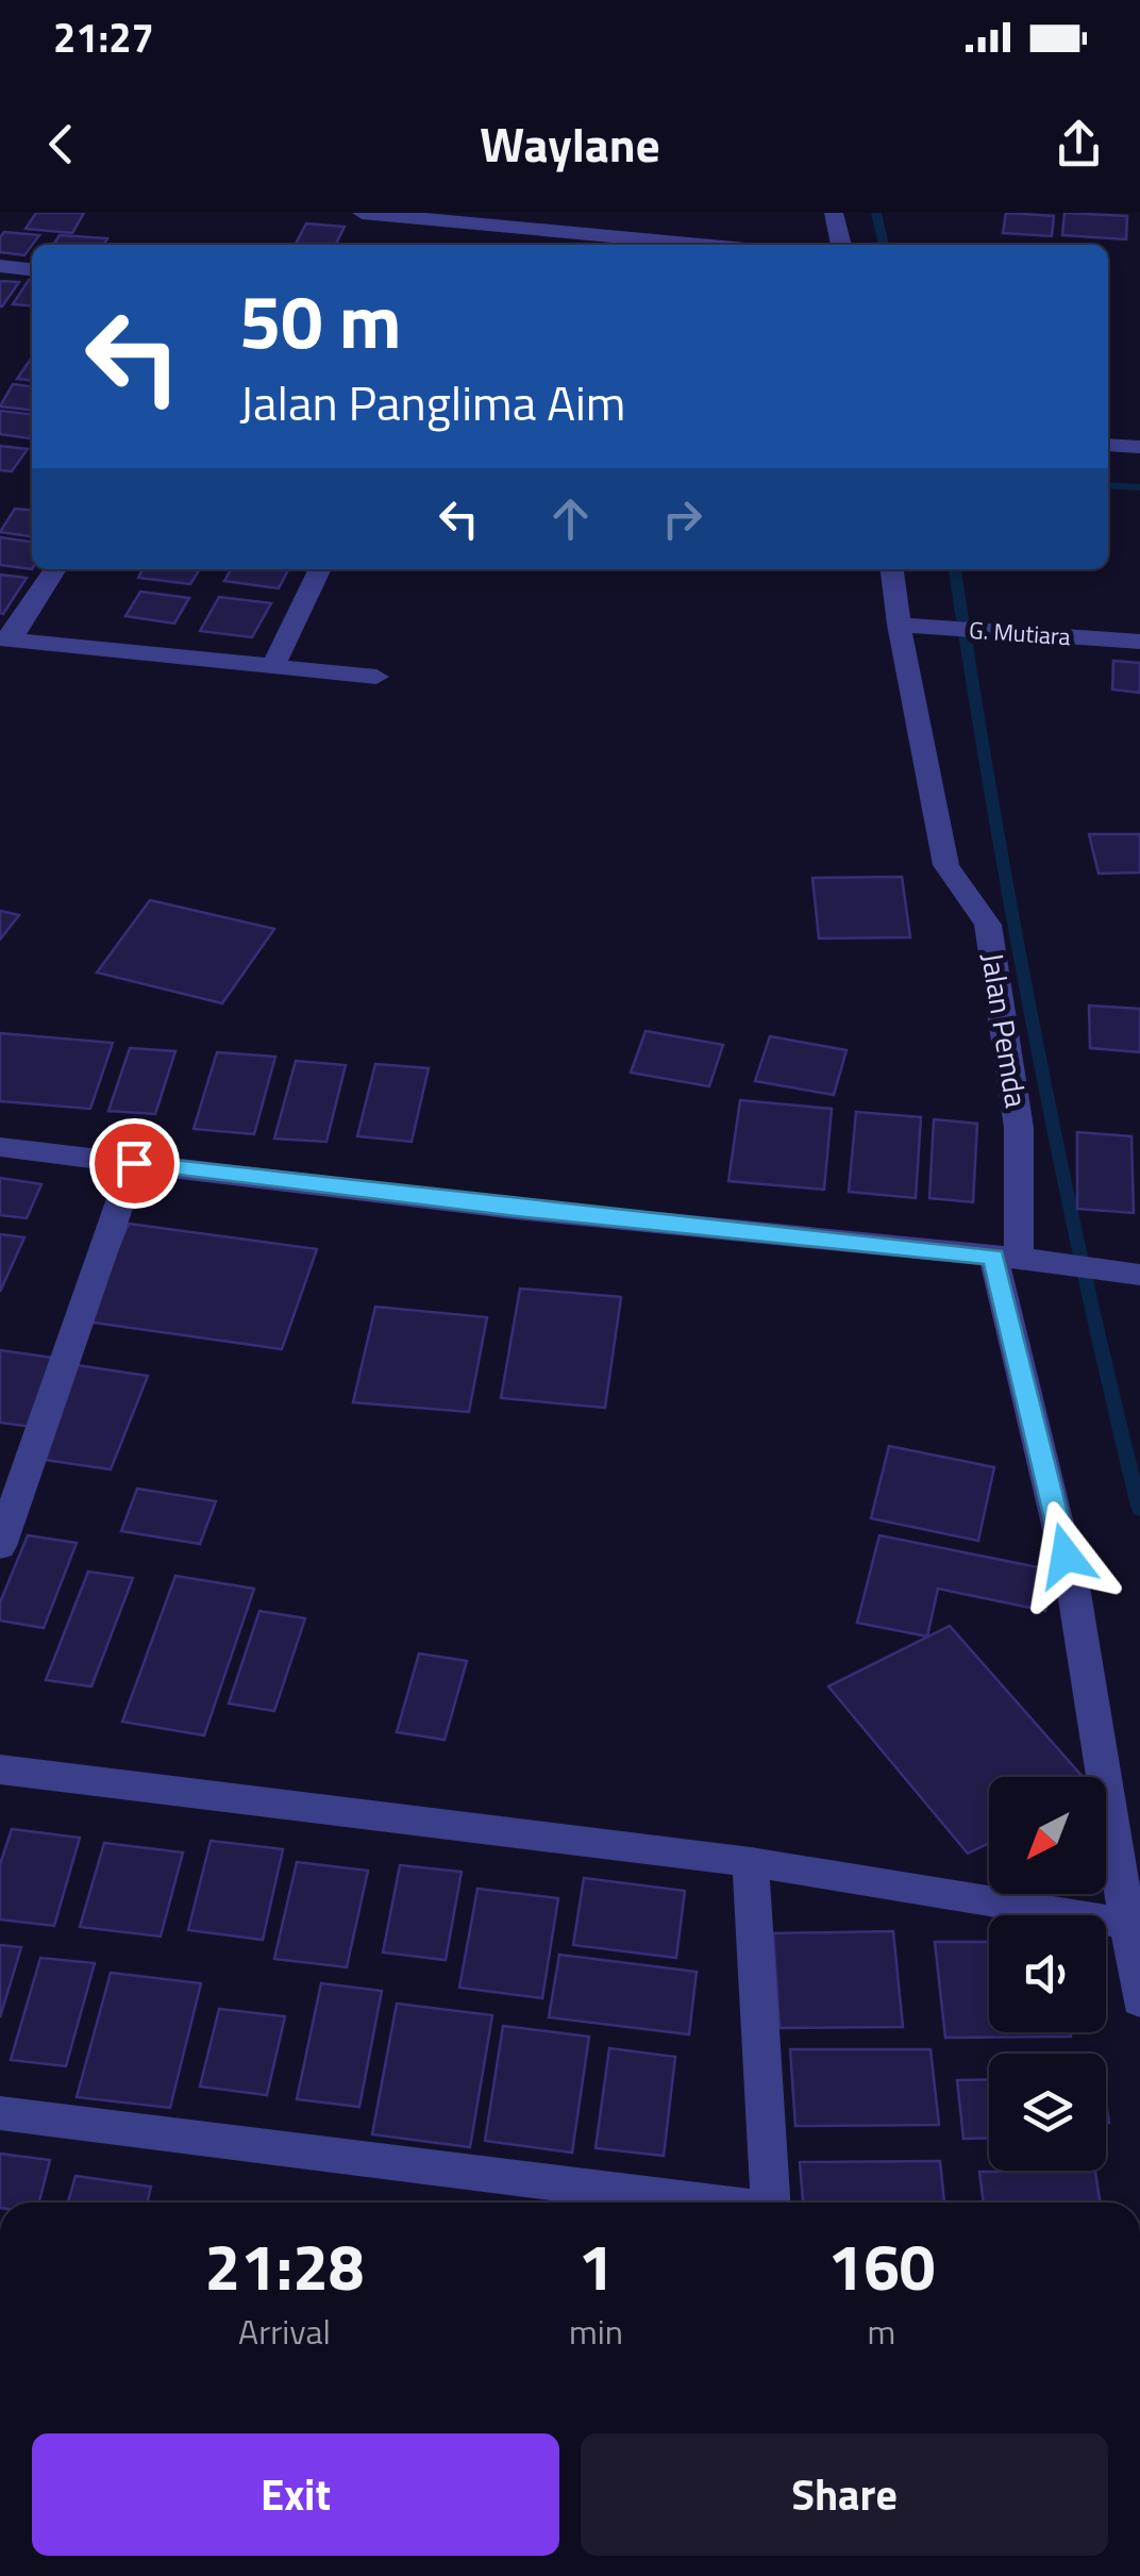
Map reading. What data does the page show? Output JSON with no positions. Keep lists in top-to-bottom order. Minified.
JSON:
{"streets":{"street":["G. Mutiara","Jalan Pemda"]},"crossings":[["G. Mutiara","Jalan Pemda"]],"north":"bottom left","page":{"status":"21:27","header":"Waylane","turn":["50 m","Jalan Panglima Aim"],"eta":["21:28","Arrival","1","min","160","m"],"buttons":["Exit","Share"]}}
